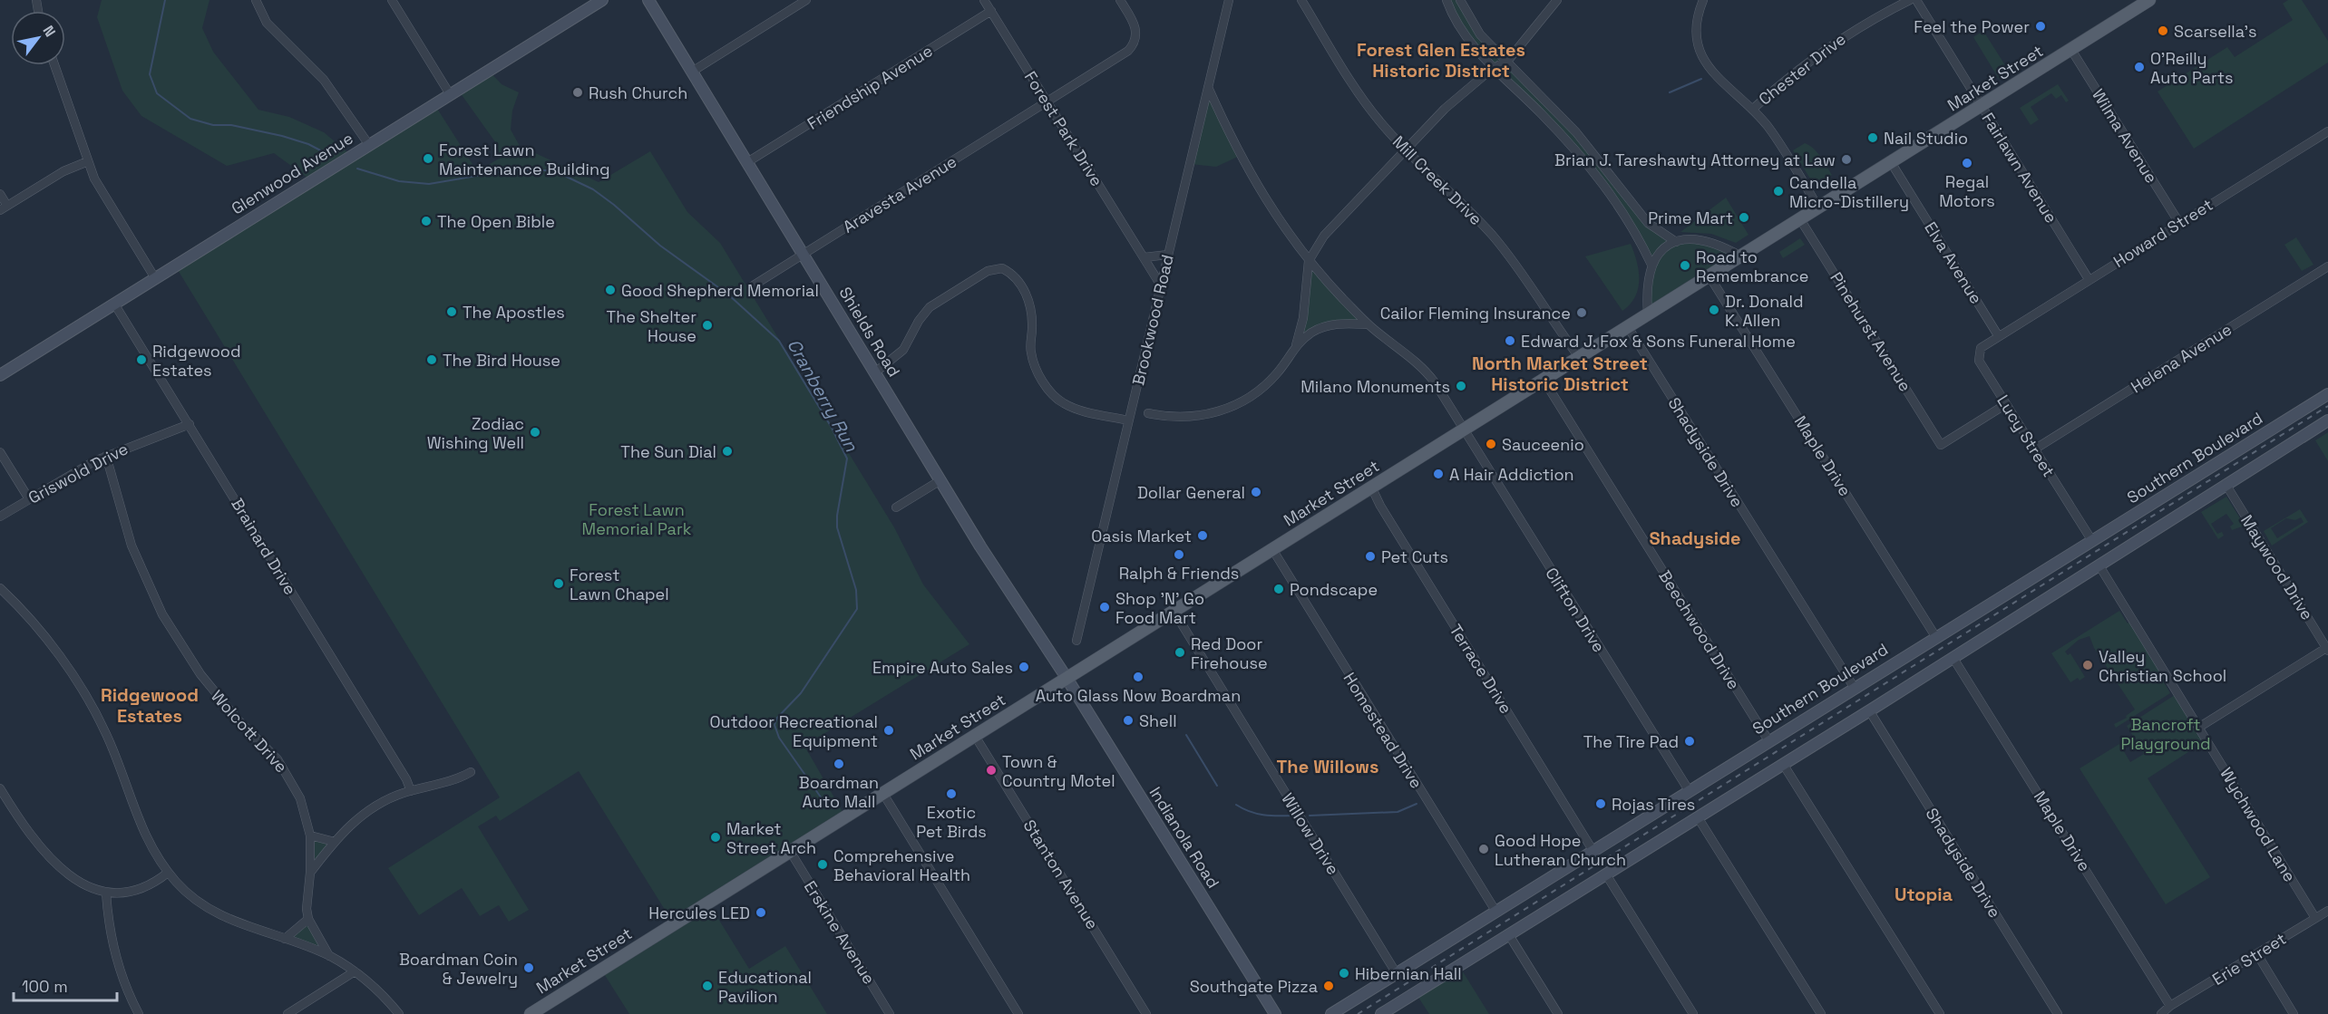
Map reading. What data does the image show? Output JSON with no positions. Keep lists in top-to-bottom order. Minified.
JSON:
{"streets":{"main road":["Market Street"],"street":["Chester Drive","Friendship Avenue","Forest Park Drive","Wilma Avenue","Fairlawn Avenue","Glenwood Avenue","Mill Creek Drive","Aravesta Avenue","Howard Street","Elva Avenue","Brookwood Road","Shields Road","Pinehurst Avenue","Helena Avenue","Lucy Street","Shadyside Drive","Maple Drive","Southern Boulevard","Griswold Drive","Brainard Drive","Maywood Drive","Clifton Drive","Beechwood Drive","Terrace Drive","Homestead Drive","Wolcott Drive","Wychwood Lane","Willow Drive","Indianola Road","Stanton Avenue","Erskine Avenue","Erie Street"]},"crossings":[["Market Street","Wilma Avenue"],["Market Street","Fairlawn Avenue"],["Market Street","Mill Creek Drive"],["Market Street","Elva Avenue"],["Market Street","Shields Road"],["Market Street","Pinehurst Avenue"],["Market Street","Shadyside Drive"],["Market Street","Maple Drive"],["Market Street","Clifton Drive"],["Market Street","Beechwood Drive"],["Market Street","Terrace Drive"],["Market Street","Homestead Drive"],["Market Street","Willow Drive"],["Market Street","Indianola Road"],["Market Street","Stanton Avenue"],["Market Street","Erskine Avenue"],["Friendship Avenue","Forest Park Drive"],["Friendship Avenue","Shields Road"],["Forest Park Drive","Aravesta Avenue"],["Forest Park Drive","Brookwood Road"],["Wilma Avenue","Howard Street"],["Fairlawn Avenue","Howard Street"],["Glenwood Avenue","Brainard Drive"],["Aravesta Avenue","Shields Road"],["Howard Street","Elva Avenue"],["Howard Street","Lucy Street"],["Elva Avenue","Lucy Street"],["Brookwood Road","Clifton Drive"],["Shields Road","Indianola Road"],["Pinehurst Avenue","Lucy Street"],["Helena Avenue","Lucy Street"],["Lucy Street","Southern Boulevard"],["Shadyside Drive","Southern Boulevard"],["Maple Drive","Southern Boulevard"],["Maple Drive","Erie Street"],["Southern Boulevard","Clifton Drive"],["Southern Boulevard","Beechwood Drive"],["Southern Boulevard","Terrace Drive"],["Southern Boulevard","Homestead Drive"],["Southern Boulevard","Willow Drive"],["Griswold Drive","Brainard Drive"],["Griswold Drive","Wolcott Drive"],["Wychwood Lane","Erie Street"]],"districts":["Forest Glen Estates Historic District","North Market Street Historic District","Shadyside","Ridgewood Estates","The Willows","Utopia"],"water":["Cranberry Run"],"parks":["Forest Lawn Memorial Park","Bancroft Playground"],"places":["Feel the Power","Scarsella's","O'Reilly Auto Parts","Rush Church","Nail Studio","Forest Lawn Maintenance Building","Brian J. Tareshawty Attorney at Law","Regal Motors","Candella Micro-Distillery","Prime Mart","The Open Bible","Road to Remembrance","Good Shepherd Memorial","Dr. Donald K. Allen","The Apostles","Cailor Fleming Insurance","The Shelter House","Edward J. Fox & Sons Funeral Home","Ridgewood Estates","The Bird House","Milano Monuments","Zodiac Wishing Well","Sauceenio","The Sun Dial","A Hair Addiction","Dollar General","Oasis Market","Ralph & Friends","Pet Cuts","Forest Lawn Chapel","Pondscape","Shop 'N' Go Food Mart","Red Door Firehouse","Valley Christian School","Empire Auto Sales","Auto Glass Now Boardman","Shell","Outdoor Recreational Equipment","The Tire Pad","Boardman Auto Mall","Town & Country Motel","Exotic Pet Birds","Rojas Tires","Market Street Arch","Good Hope Lutheran Church","Comprehensive Behavioral Health","Hercules LED","Boardman Coin & Jewelry","Hibernian Hall","Educational Pavilion","Southgate Pizza"],"scale_bar":"100 m","north":"top right"}
